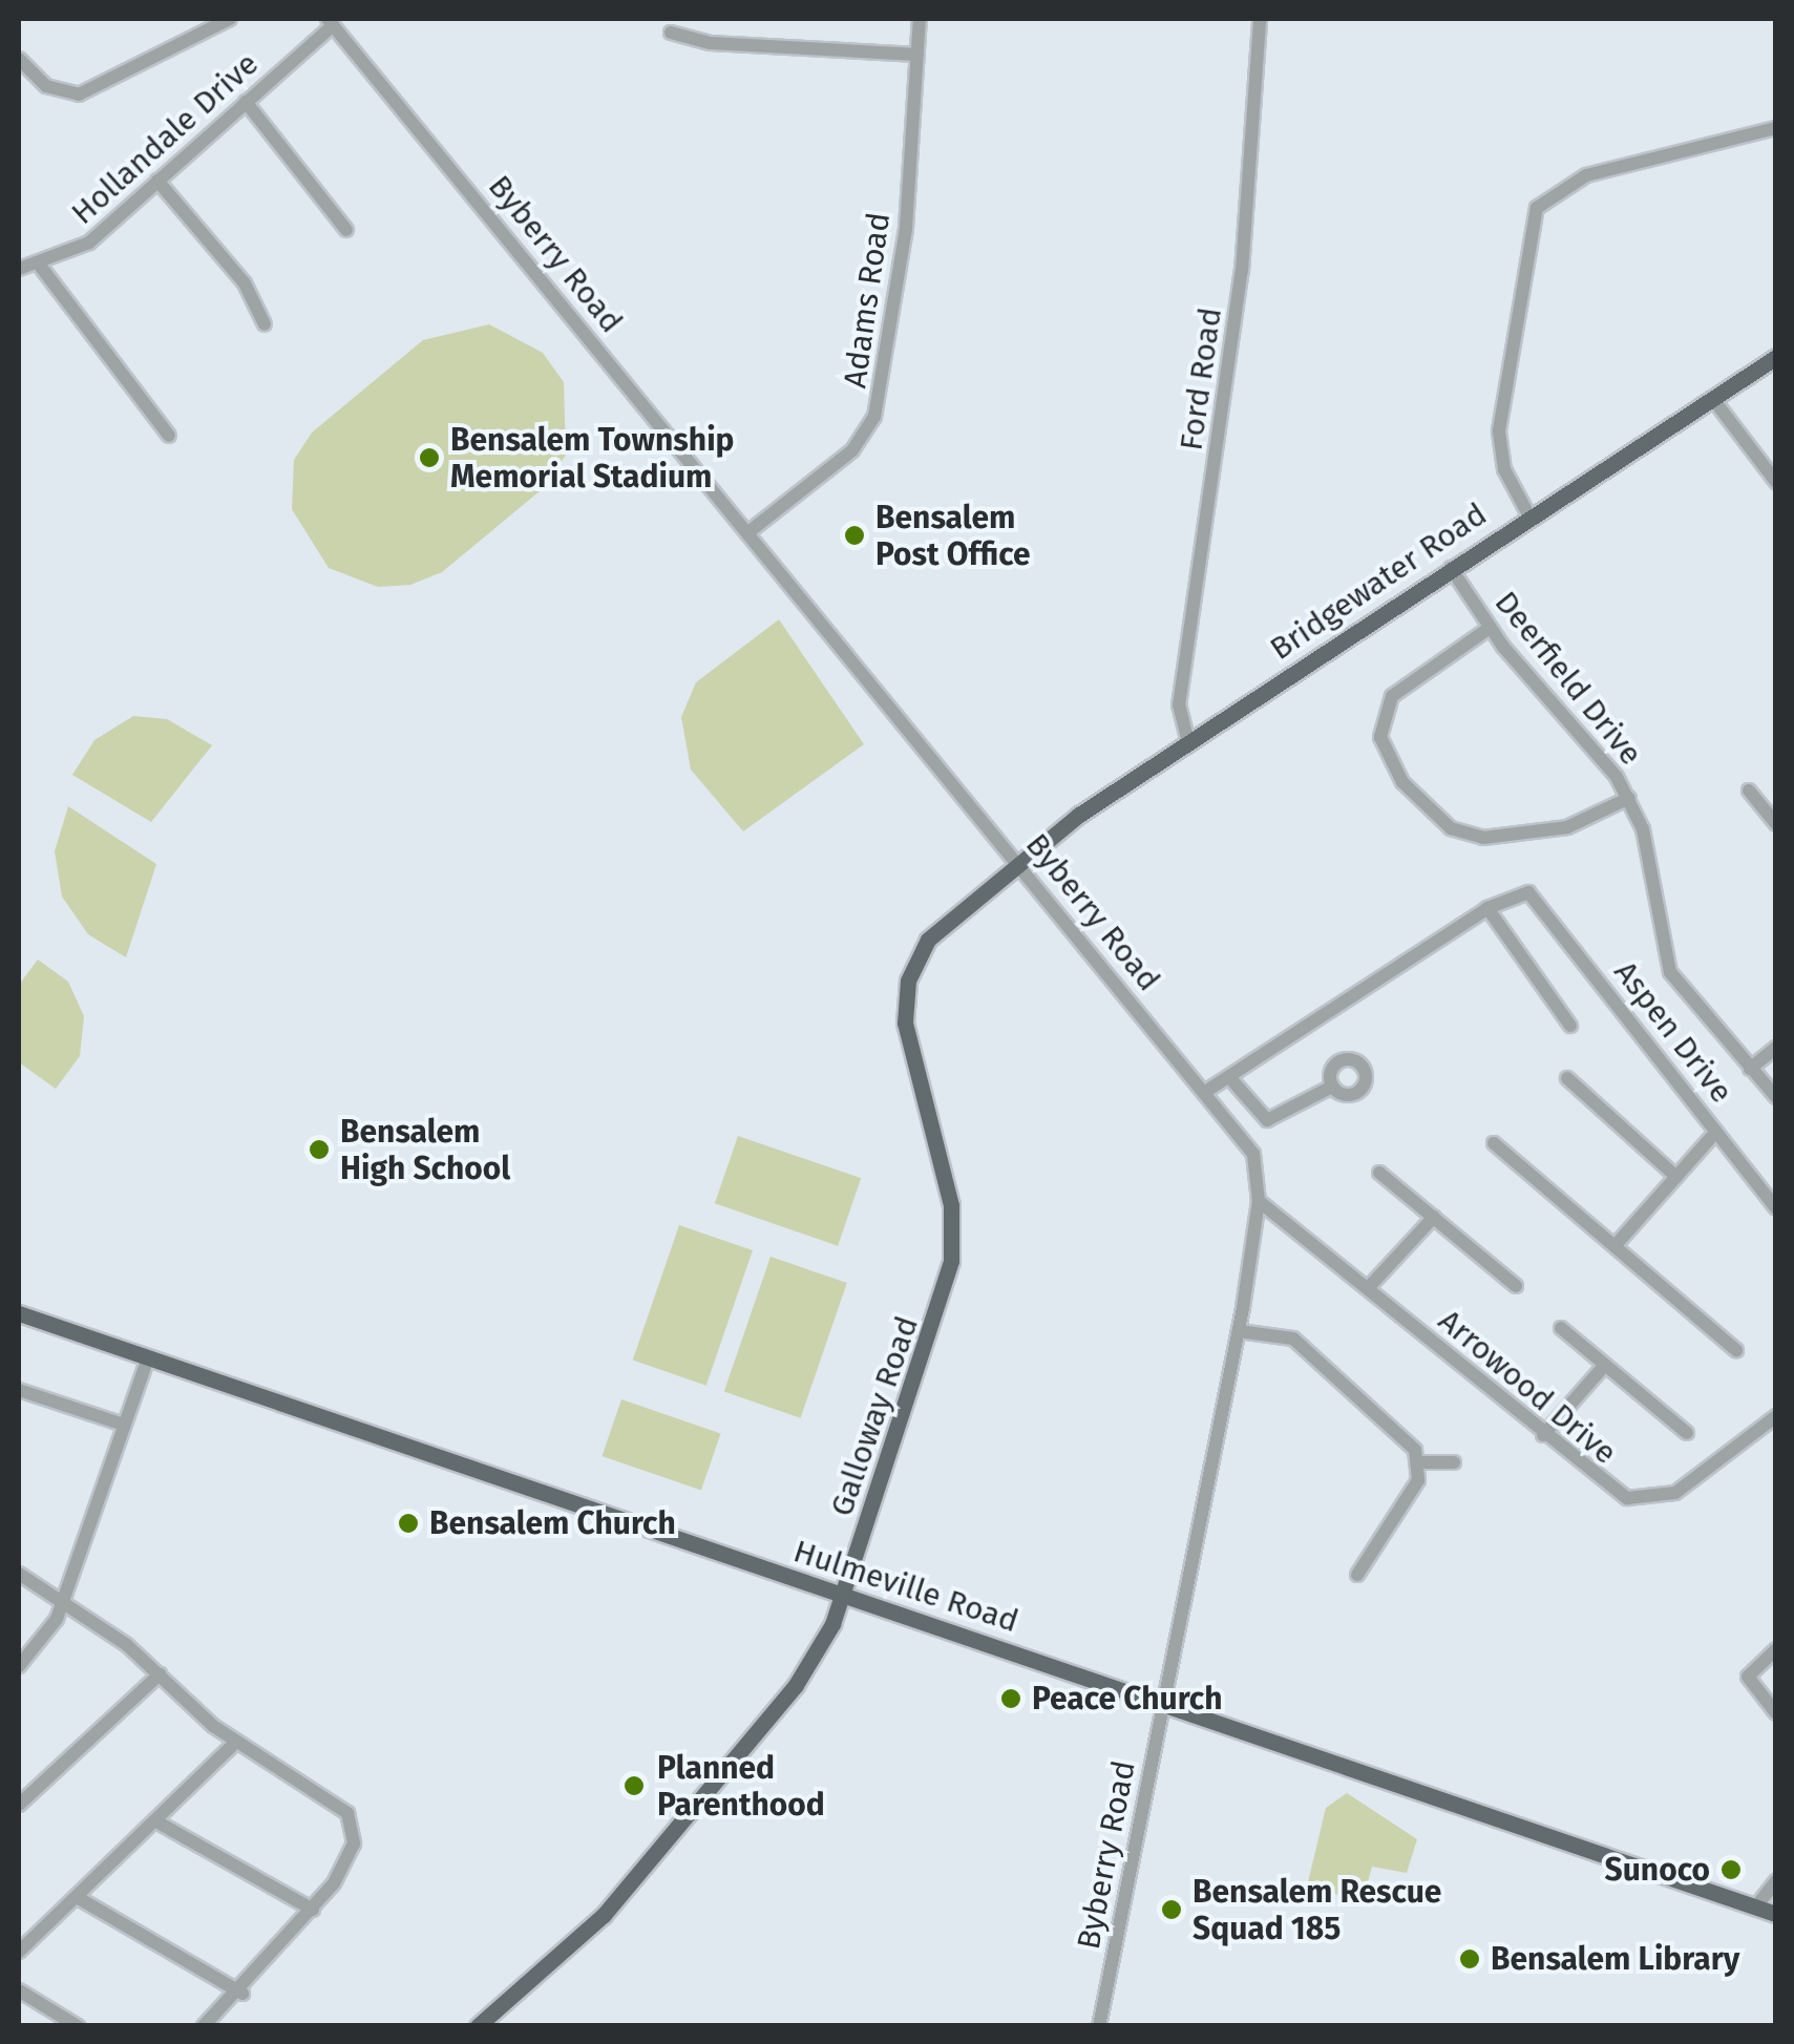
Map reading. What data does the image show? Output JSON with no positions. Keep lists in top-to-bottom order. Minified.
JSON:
{"streets":{"main road":["Bridgewater Road","Galloway Road","Hulmeville Road"],"street":["Hollandale Drive","Byberry Road","Adams Road","Ford Road","Deerfield Drive","Aspen Drive","Arrowood Drive"]},"crossings":[["Hollandale Drive","Byberry Road"],["Byberry Road","Adams Road"],["Byberry Road","Bridgewater Road"],["Byberry Road","Arrowood Drive"],["Byberry Road","Galloway Road"],["Byberry Road","Hulmeville Road"],["Ford Road","Bridgewater Road"],["Bridgewater Road","Deerfield Drive"],["Bridgewater Road","Galloway Road"],["Galloway Road","Hulmeville Road"]],"places":["Bensalem Township Memorial Stadium","Bensalem Post Office","Bensalem High School","Bensalem Church","Peace Church","Planned Parenthood","Sunoco","Bensalem Rescue Squad 185","Bensalem Library"]}
